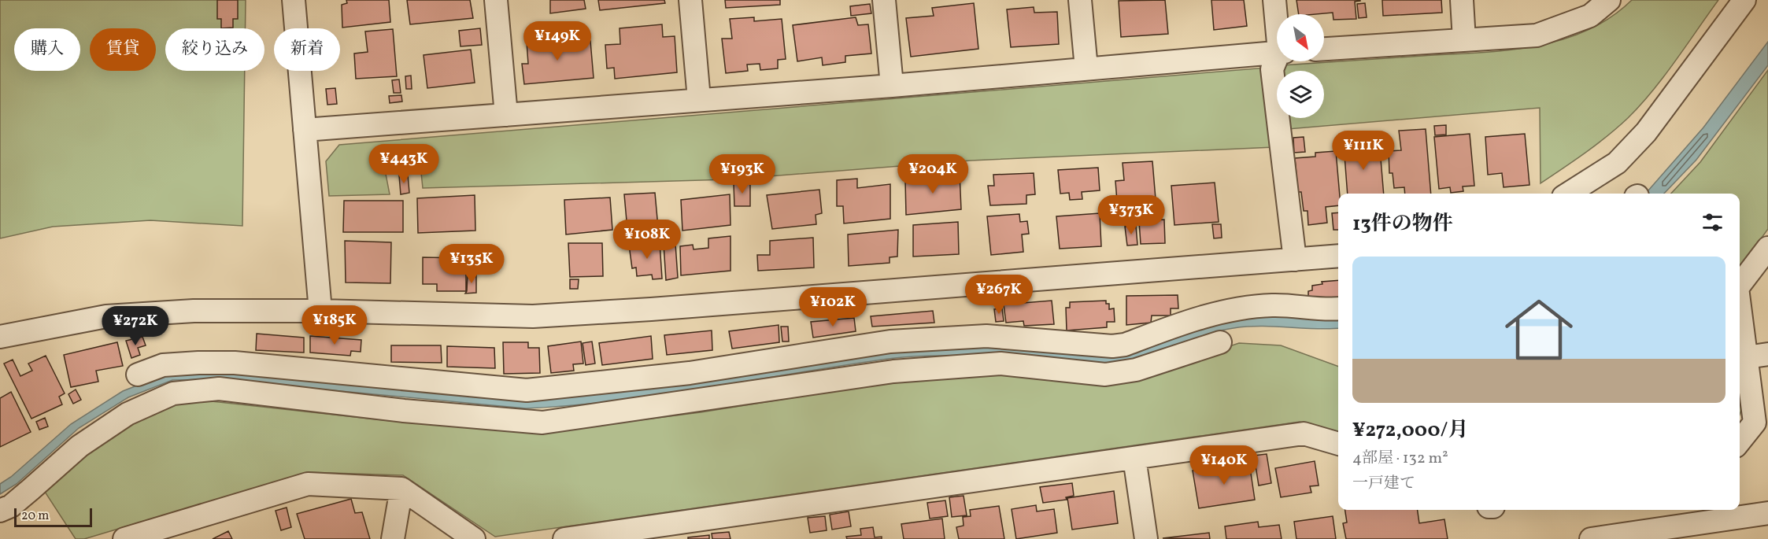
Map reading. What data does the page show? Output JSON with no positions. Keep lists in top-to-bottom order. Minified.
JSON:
{"scale_bar":"20 m","north":"bottom right","page":{"price":["¥149K","¥111K","¥443K","¥193K","¥204K","¥373K","¥108K","¥135K","¥267K","¥102K","¥185K","¥272K","¥140K"],"chip":["購入","賃貸","絞り込み","新着"],"heading":"13件の物件","list":[{"name":"¥272,000/月","note":"4部屋 · 132 m² · 一戸建て"}],"scale":"20 m"}}
